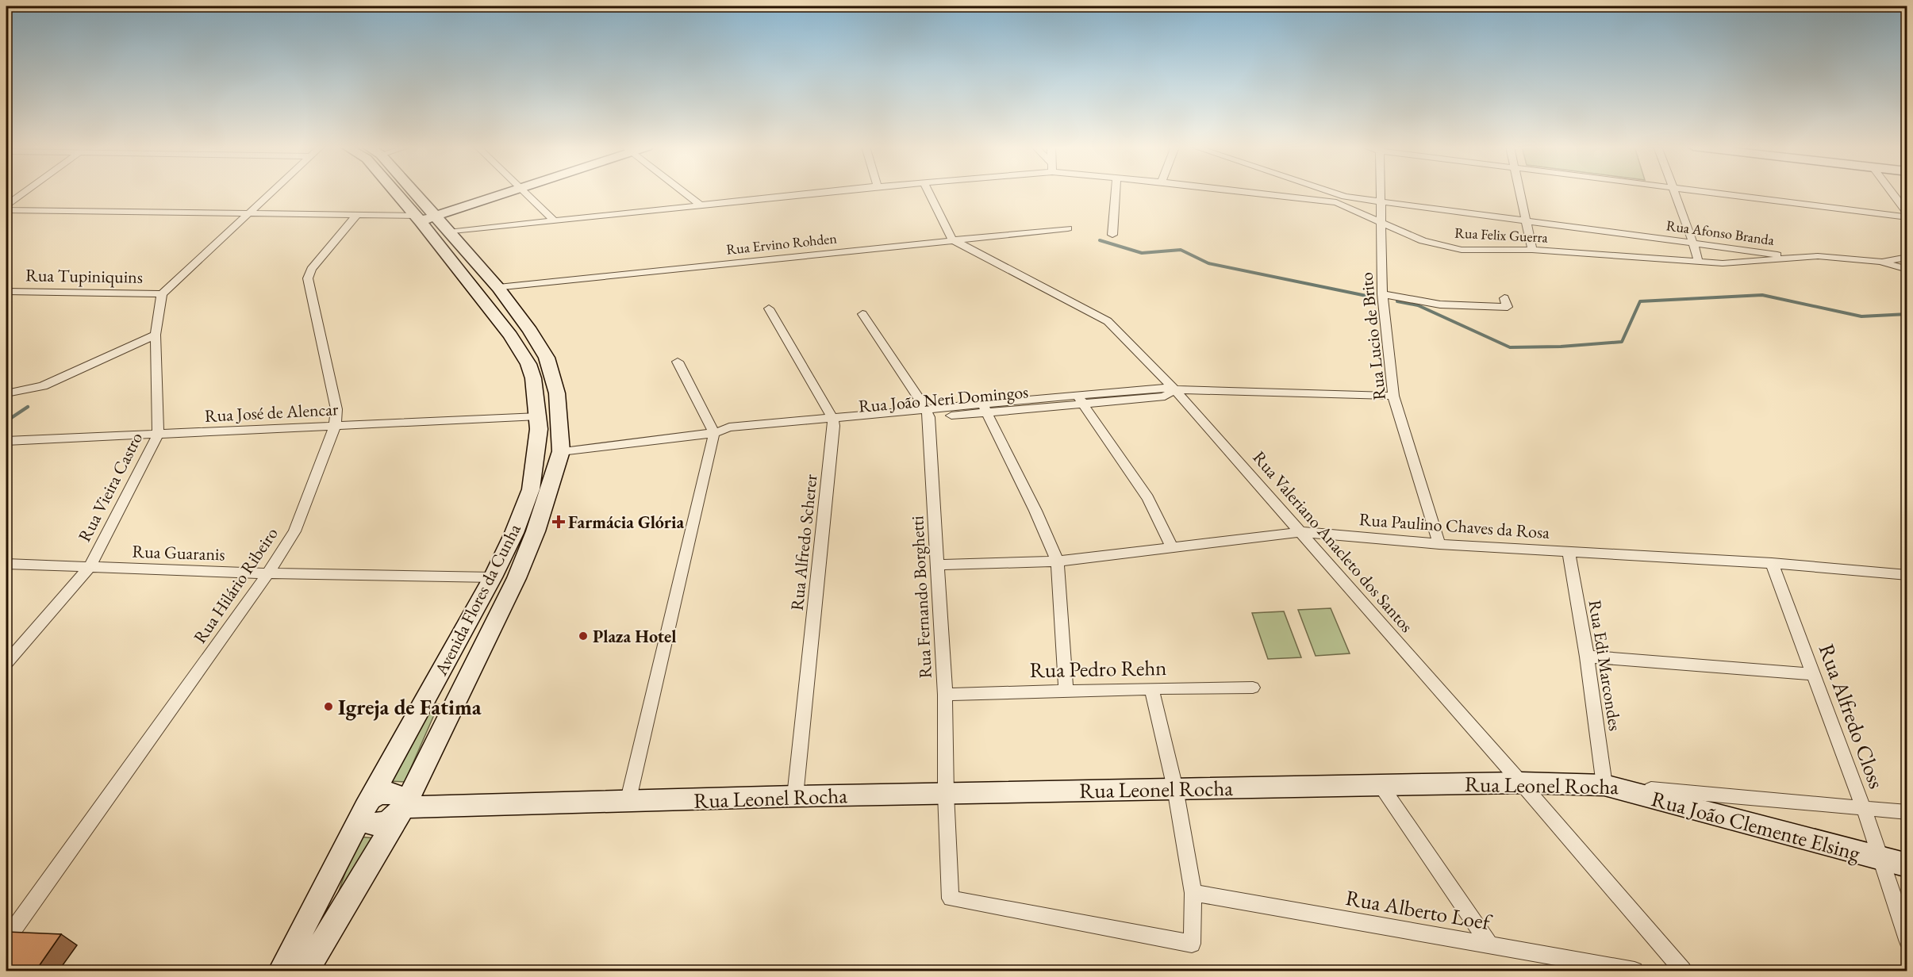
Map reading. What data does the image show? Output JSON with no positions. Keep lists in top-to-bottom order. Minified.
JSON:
{"streets":{"main road":["Avenida Flores da Cunha","Rua Leonel Rocha","Rua João Clemente Elsing"],"street":["Rua Afonso Branda","Rua Felix Guerra","Rua Ervino Rohden","Rua Tupiniquins","Rua Lucio de Brito","Rua João Neri Domingos","Rua José de Alencar","Rua Vieira Castro","Rua Paulino Chaves da Rosa","Rua Valeriano Anacleto dos Santos","Rua Alfredo Scherer","Rua Guaranis","Rua Hilário Ribeiro","Rua Fernando Borghetti","Rua Edi Marcondes","Rua Pedro Rehn","Rua Alfredo Closs","Rua Alberto Loef"]},"crossings":[["Rua Afonso Branda","Rua Felix Guerra"],["Rua Afonso Branda","Rua Lucio de Brito"],["Rua Felix Guerra","Rua Lucio de Brito"],["Rua Felix Guerra","Avenida Flores da Cunha"],["Rua Ervino Rohden","Rua Valeriano Anacleto dos Santos"],["Rua Ervino Rohden","Avenida Flores da Cunha"],["Rua Tupiniquins","Rua Vieira Castro"],["Rua Lucio de Brito","Rua João Neri Domingos"],["Rua Lucio de Brito","Rua Paulino Chaves da Rosa"],["Rua João Neri Domingos","Rua Valeriano Anacleto dos Santos"],["Rua João Neri Domingos","Rua Alfredo Scherer"],["Rua João Neri Domingos","Rua Fernando Borghetti"],["Rua João Neri Domingos","Avenida Flores da Cunha"],["Rua José de Alencar","Rua Vieira Castro"],["Rua José de Alencar","Rua Hilário Ribeiro"],["Rua José de Alencar","Avenida Flores da Cunha"],["Rua Vieira Castro","Rua Guaranis"],["Rua Paulino Chaves da Rosa","Rua Valeriano Anacleto dos Santos"],["Rua Paulino Chaves da Rosa","Rua Fernando Borghetti"],["Rua Paulino Chaves da Rosa","Rua Edi Marcondes"],["Rua Paulino Chaves da Rosa","Rua Alfredo Closs"],["Rua Valeriano Anacleto dos Santos","Rua Leonel Rocha"],["Rua Alfredo Scherer","Rua Leonel Rocha"],["Rua Guaranis","Rua Hilário Ribeiro"],["Rua Guaranis","Avenida Flores da Cunha"],["Rua Fernando Borghetti","Rua Pedro Rehn"],["Rua Fernando Borghetti","Rua Leonel Rocha"],["Rua Fernando Borghetti","Rua Alberto Loef"],["Avenida Flores da Cunha","Rua Leonel Rocha"],["Rua Edi Marcondes","Rua Leonel Rocha"],["Rua Edi Marcondes","Rua João Clemente Elsing"],["Rua Alfredo Closs","Rua Leonel Rocha"],["Rua Alfredo Closs","Rua João Clemente Elsing"],["Rua Leonel Rocha","Rua João Clemente Elsing"]],"places":{"health":["Farmácia Glória"],"other":["Plaza Hotel","Igreja de Fatima"]}}
